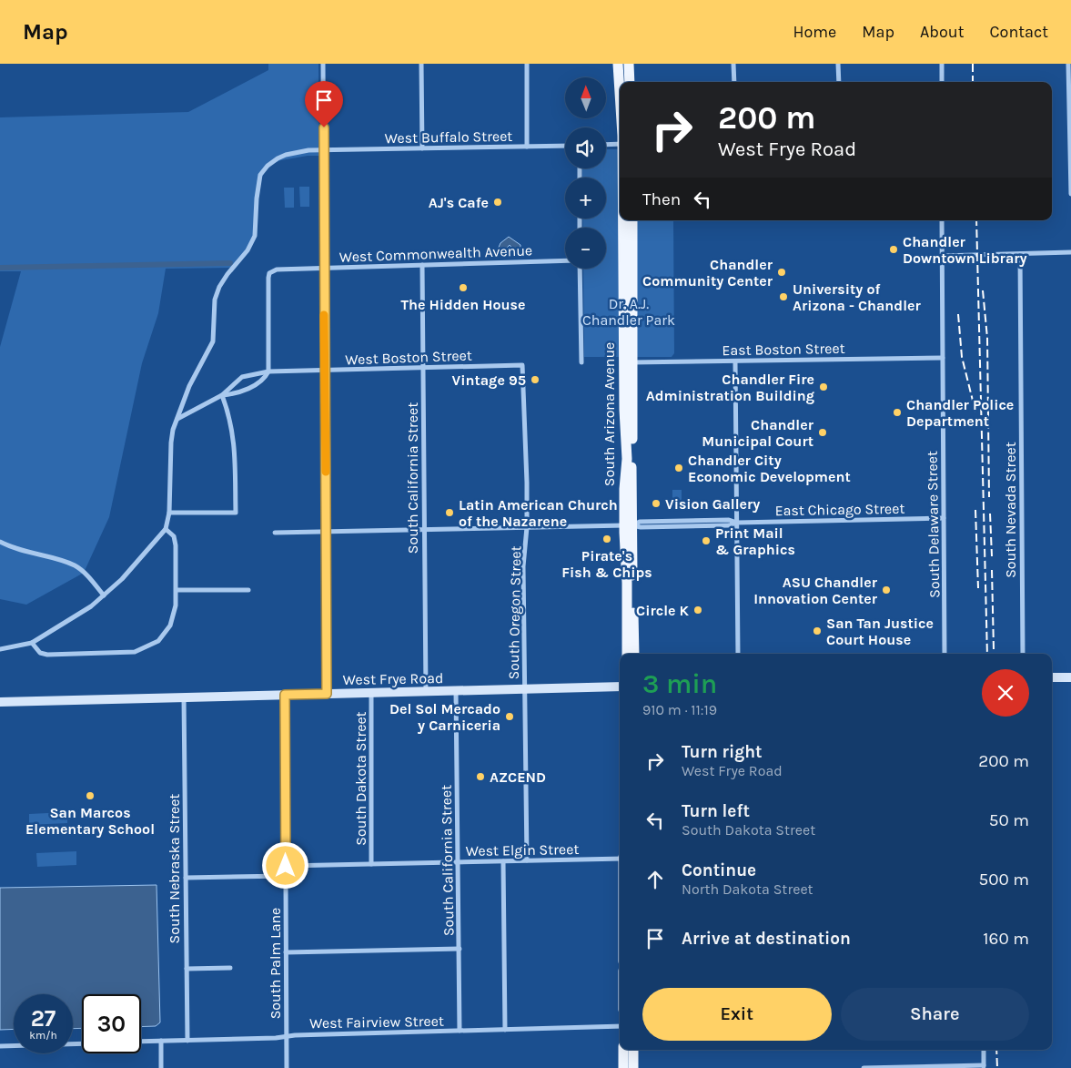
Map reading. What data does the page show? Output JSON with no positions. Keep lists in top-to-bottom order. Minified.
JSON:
{"streets":{"main road":["South Arizona Avenue"],"street":["West Buffalo Street","West Commonwealth Avenue","East Boston Street","West Boston Street","South California Street","East Chicago Street","South Nevada Street","South Delaware Street","South Oregon Street","West Frye Road","South Dakota Street","West Elgin Street","South Nebraska Street","South Palm Lane","West Fairview Street"]},"crossings":[["West Buffalo Street","West Boston Street"],["West Commonwealth Avenue","West Boston Street"],["West Commonwealth Avenue","South California Street"],["East Boston Street","South Arizona Avenue"],["East Boston Street","South Delaware Street"],["West Boston Street","South California Street"],["West Boston Street","South Oregon Street"],["South Arizona Avenue","East Chicago Street"],["South California Street","East Chicago Street"],["South California Street","West Frye Road"],["South California Street","West Elgin Street"],["South California Street","West Fairview Street"],["East Chicago Street","South Delaware Street"],["East Chicago Street","South Oregon Street"],["South Oregon Street","West Frye Road"],["South Oregon Street","West Elgin Street"],["West Frye Road","South Dakota Street"],["West Frye Road","South Nebraska Street"],["West Frye Road","South Palm Lane"],["South Dakota Street","West Elgin Street"],["West Elgin Street","South Palm Lane"],["South Nebraska Street","West Fairview Street"],["South Palm Lane","West Fairview Street"]],"parks":["Dr. A.J. Chandler Park"],"places":["AJ's Cafe","Chandler Downtown Library","Chandler Community Center","The Hidden House","University of Arizona - Chandler","Vintage 95","Chandler Fire Administration Building","Chandler Police Department","Chandler Municipal Court","Chandler City Economic Development","Vision Gallery","Latin American Church of the Nazarene","Pirate's Fish & Chips","Print Mail & Graphics","ASU Chandler Innovation Center","Circle K","San Tan Justice Court House","Del Sol Mercado y Carniceria","AZCEND","San Marcos Elementary School"],"north":"top","page":{"header":"Map","nav":["Home","Map","About","Contact"],"map_buttons":["+","−"],"turn":["200 m","West Frye Road"],"then":"Then","heading":["3 min","910 m · 11:19"],"list":[{"name":"Turn right","note":"West Frye Road","value":"200 m"},{"name":"Turn left","note":"South Dakota Street","value":"50 m"},{"name":"Continue","note":"North Dakota Street","value":"500 m"},{"name":"Arrive at destination","value":"160 m"}],"buttons":["Exit","Share"],"speed":"27 km/h","limit":"30"}}
